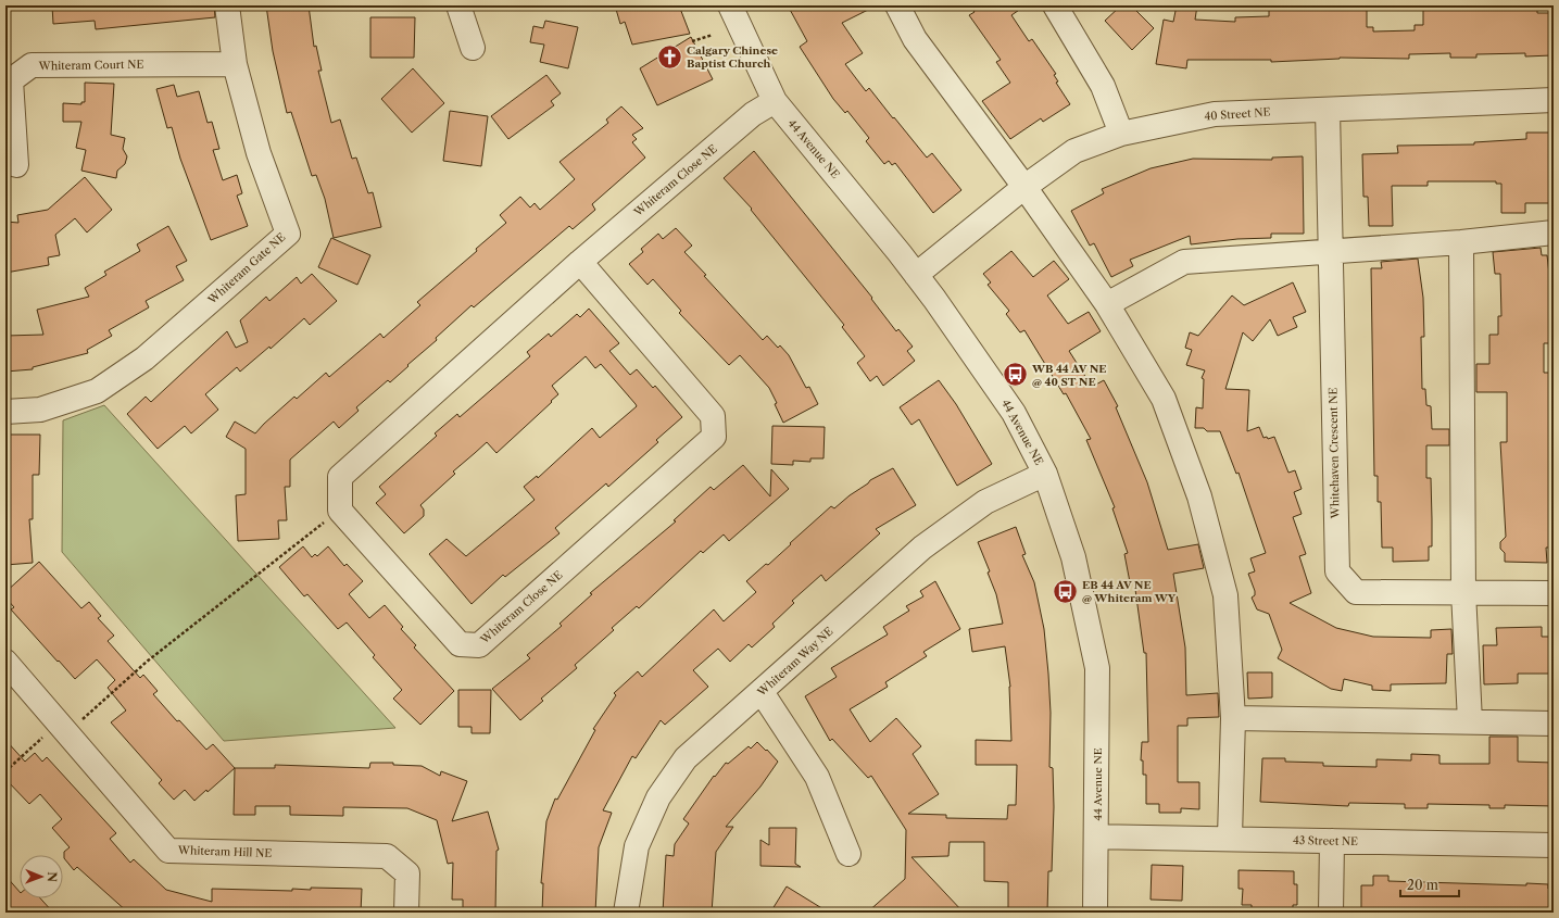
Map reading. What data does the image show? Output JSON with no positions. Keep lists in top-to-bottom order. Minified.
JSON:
{"streets":{"street":["Whiteram Court NE","40 Street NE","44 Avenue NE","Whiteram Close NE","Whiteram Gate NE","Whitehaven Crescent NE","Whiteram Way NE","43 Street NE","Whiteram Hill NE"]},"crossings":[["Whiteram Court NE","Whiteram Gate NE"],["40 Street NE","44 Avenue NE"],["40 Street NE","Whitehaven Crescent NE"],["44 Avenue NE","Whiteram Close NE"],["44 Avenue NE","Whiteram Way NE"],["44 Avenue NE","43 Street NE"]],"places":{"church":["Calgary Chinese Baptist Church"],"bus stop":["WB 44 AV NE @ 40 ST NE","EB 44 AV NE @ Whiteram WY"]},"scale_bar":"20 m","north":"right"}
